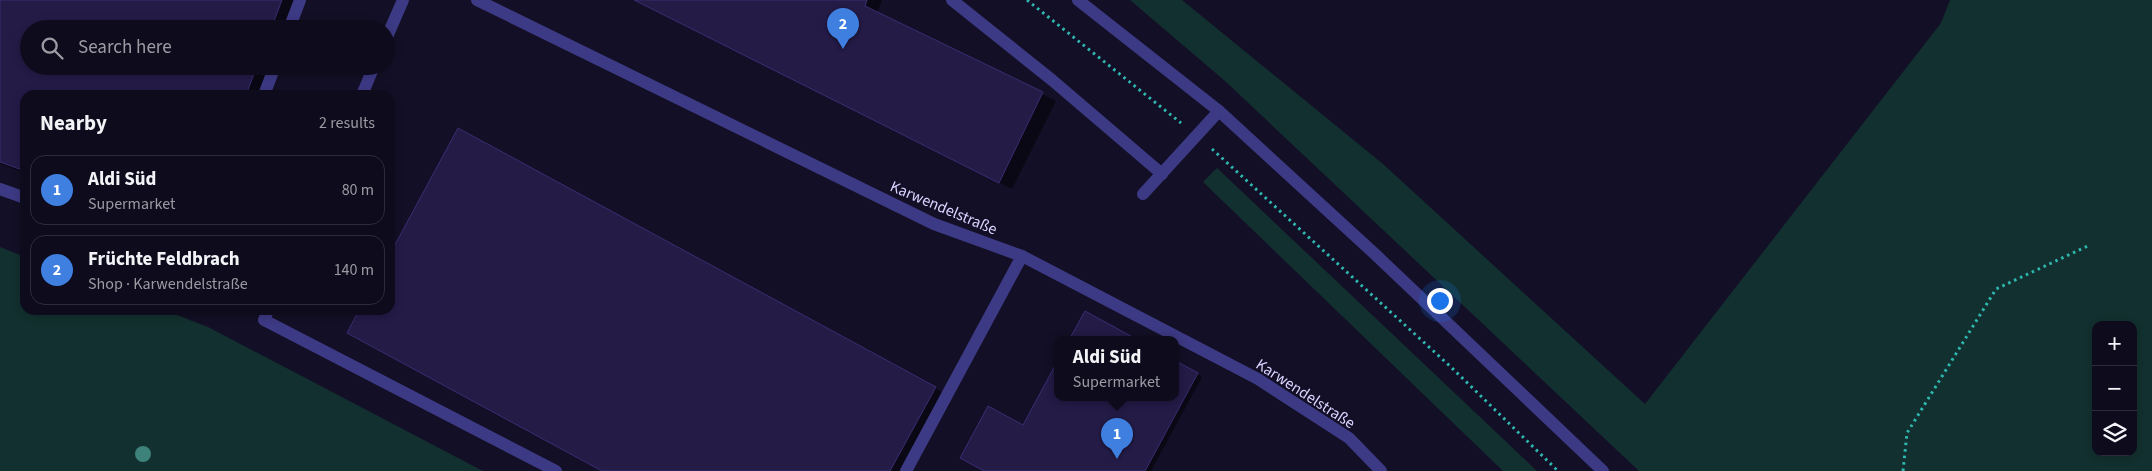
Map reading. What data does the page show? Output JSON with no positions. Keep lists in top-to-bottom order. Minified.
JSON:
{"streets":{"street":["Karwendelstraße"]},"page":{"pins":["2","1"],"search":"Search here","heading":["Nearby","2 results"],"list":[{"mark":"1","name":"Aldi Süd","note":"Supermarket","value":"80 m"},{"mark":"2","name":"Früchte Feldbrach","note":"Shop · Karwendelstraße","value":"140 m"}],"map_buttons":["+","−"],"popup":["Aldi Süd","Supermarket"]}}
